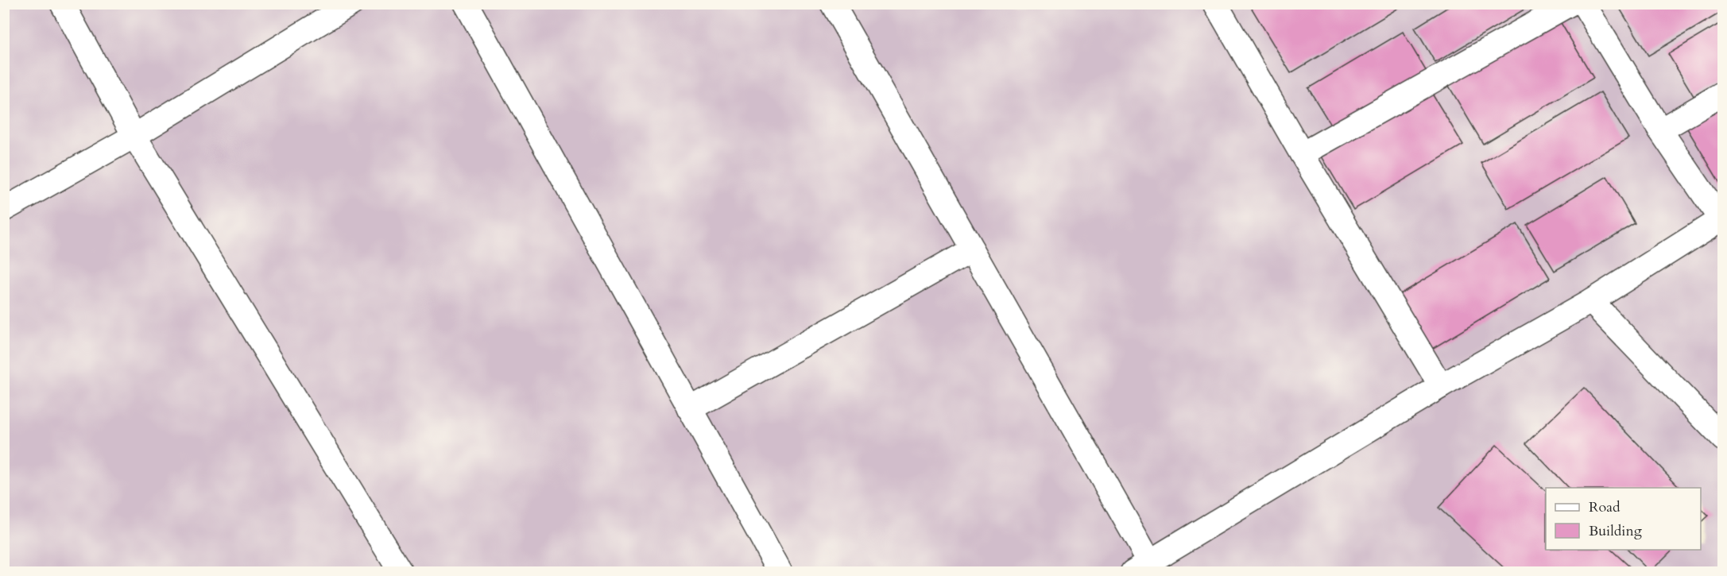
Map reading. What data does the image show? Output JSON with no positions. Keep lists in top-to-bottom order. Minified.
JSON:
{"legend":["Road","Building"]}
